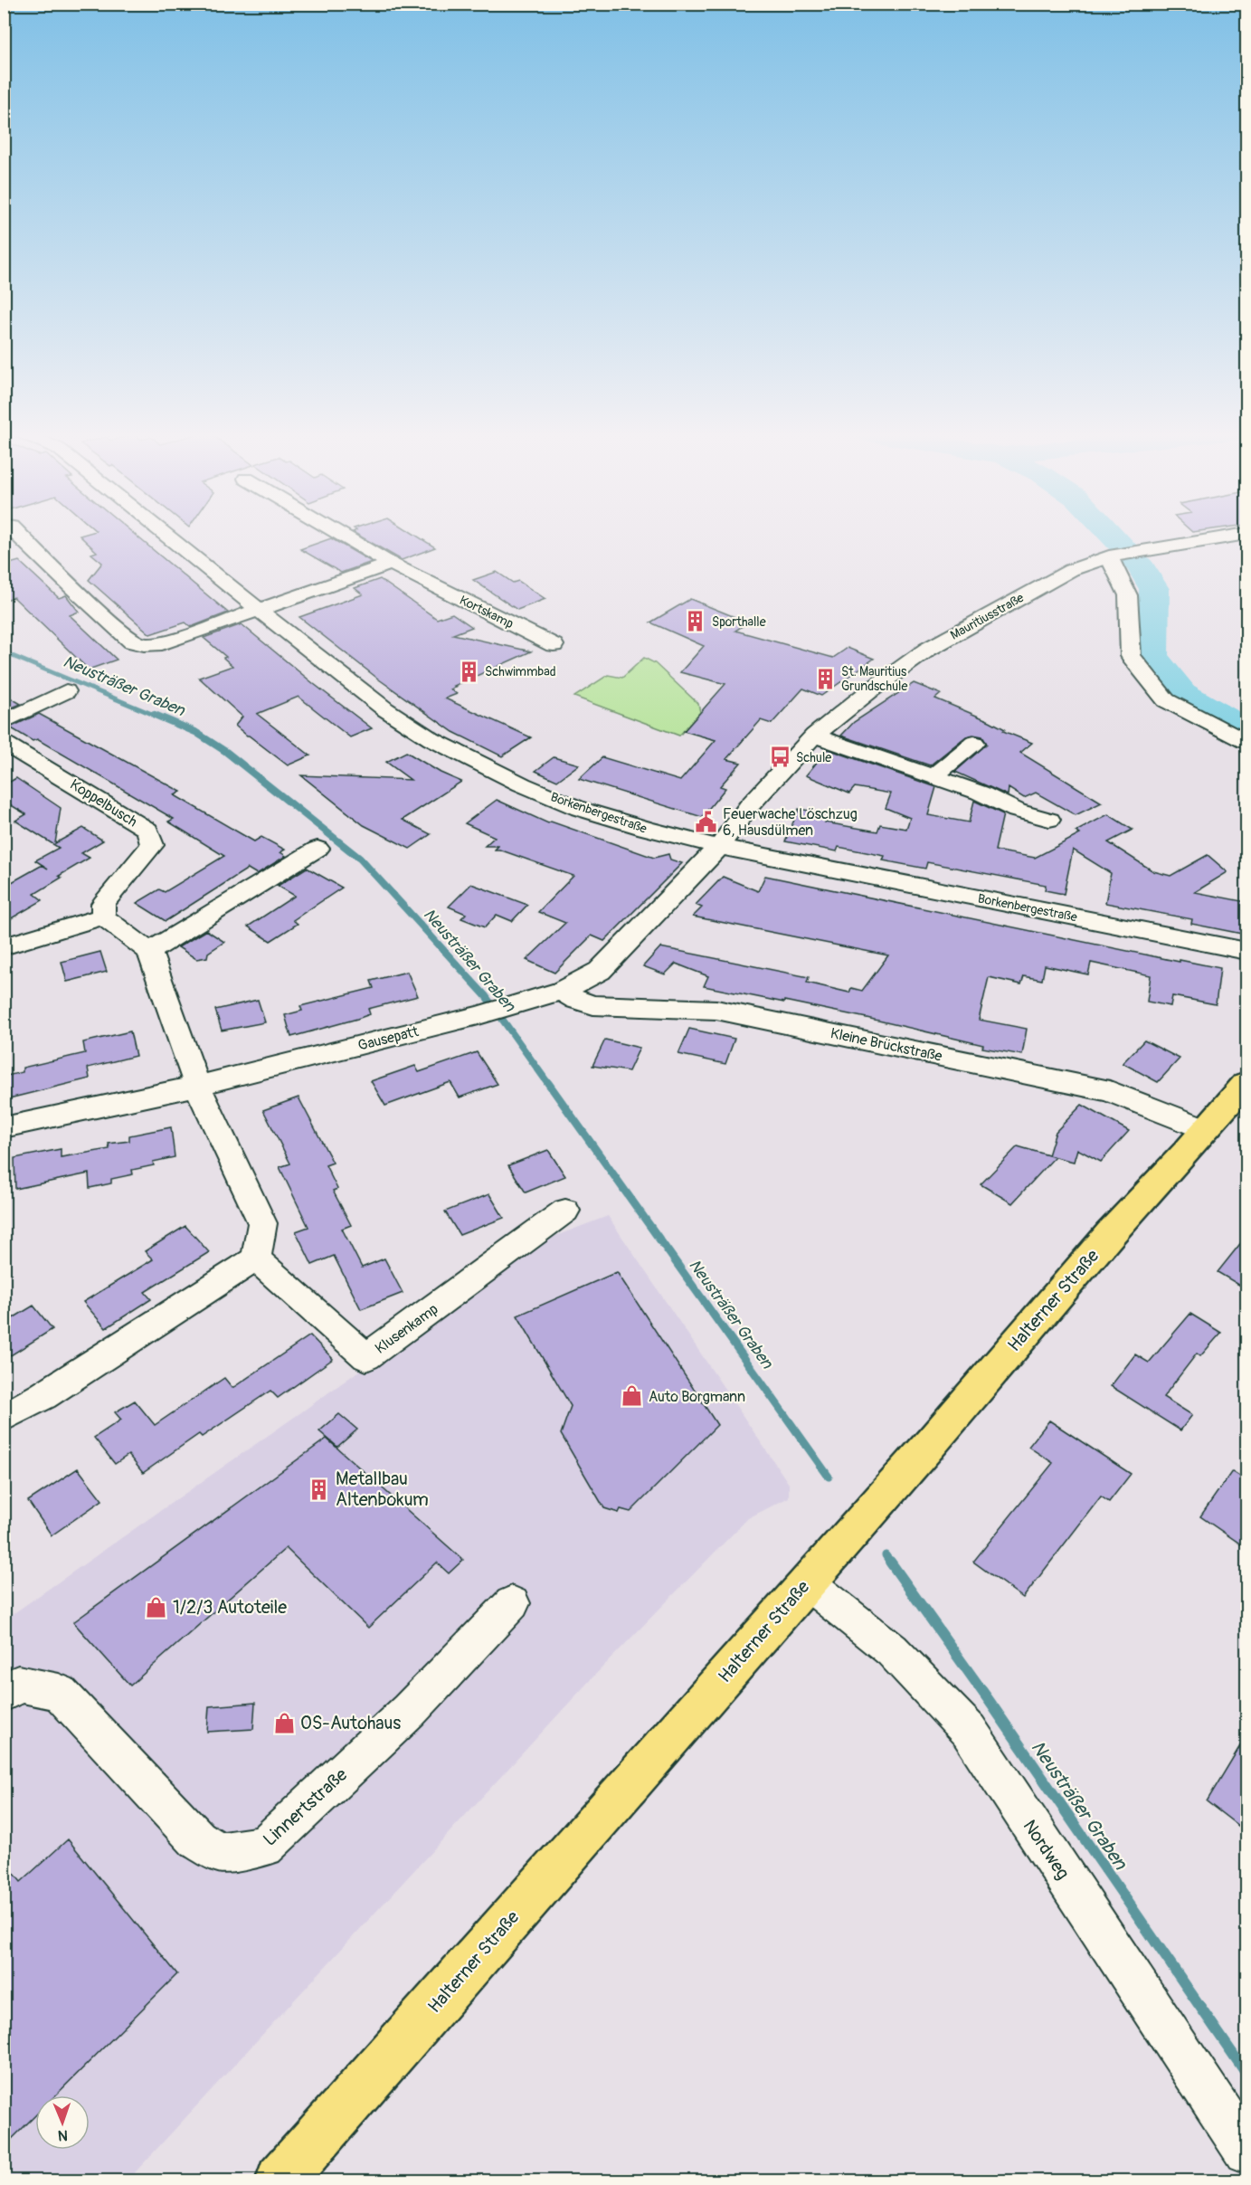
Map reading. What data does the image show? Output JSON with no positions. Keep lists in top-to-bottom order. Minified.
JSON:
{"streets":{"main road":["Halterner Straße"],"street":["Kortskamp","Mauritiusstraße","Koppelbusch","Borkenbergestraße","Gausepatt","Kleine Brückstraße","Klusenkamp","Linnertstraße","Nordweg"]},"crossings":[["Mauritiusstraße","Borkenbergestraße"],["Mauritiusstraße","Gausepatt"],["Borkenbergestraße","Gausepatt"],["Gausepatt","Kleine Brückstraße"],["Kleine Brückstraße","Halterner Straße"],["Halterner Straße","Nordweg"]],"water":["Neusträßer Graben"],"places":{"building":["Sporthalle","Schwimmbad","St. Mauritius Grundschule","Metallbau Altenbokum"],"bus stop":["Schule"],"public building":["Feuerwache Löschzug 6, Hausdülmen"],"shop":["Auto Borgmann","1/2/3 Autoteile","OS-Autohaus"]},"north":"bottom"}
